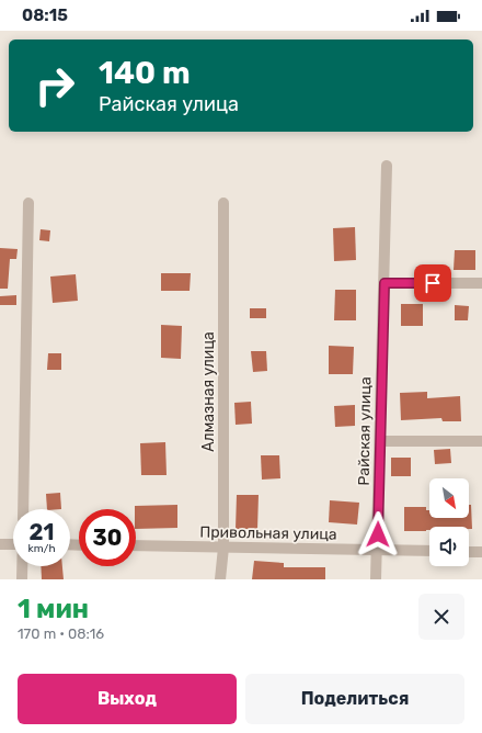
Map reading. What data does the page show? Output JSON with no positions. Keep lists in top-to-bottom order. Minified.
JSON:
{"streets":{"street":["Алмазная улица","Райская улица","Привольная улица"]},"crossings":[["Алмазная улица","Привольная улица"],["Райская улица","Привольная улица"]],"north":"bottom right","page":{"status":"08:15","turn":["140 m","Райская улица"],"speed":"21 km/h","limit":"30","heading":["1 мин","170 m · 08:16"],"buttons":["Выход","Поделиться"]}}
